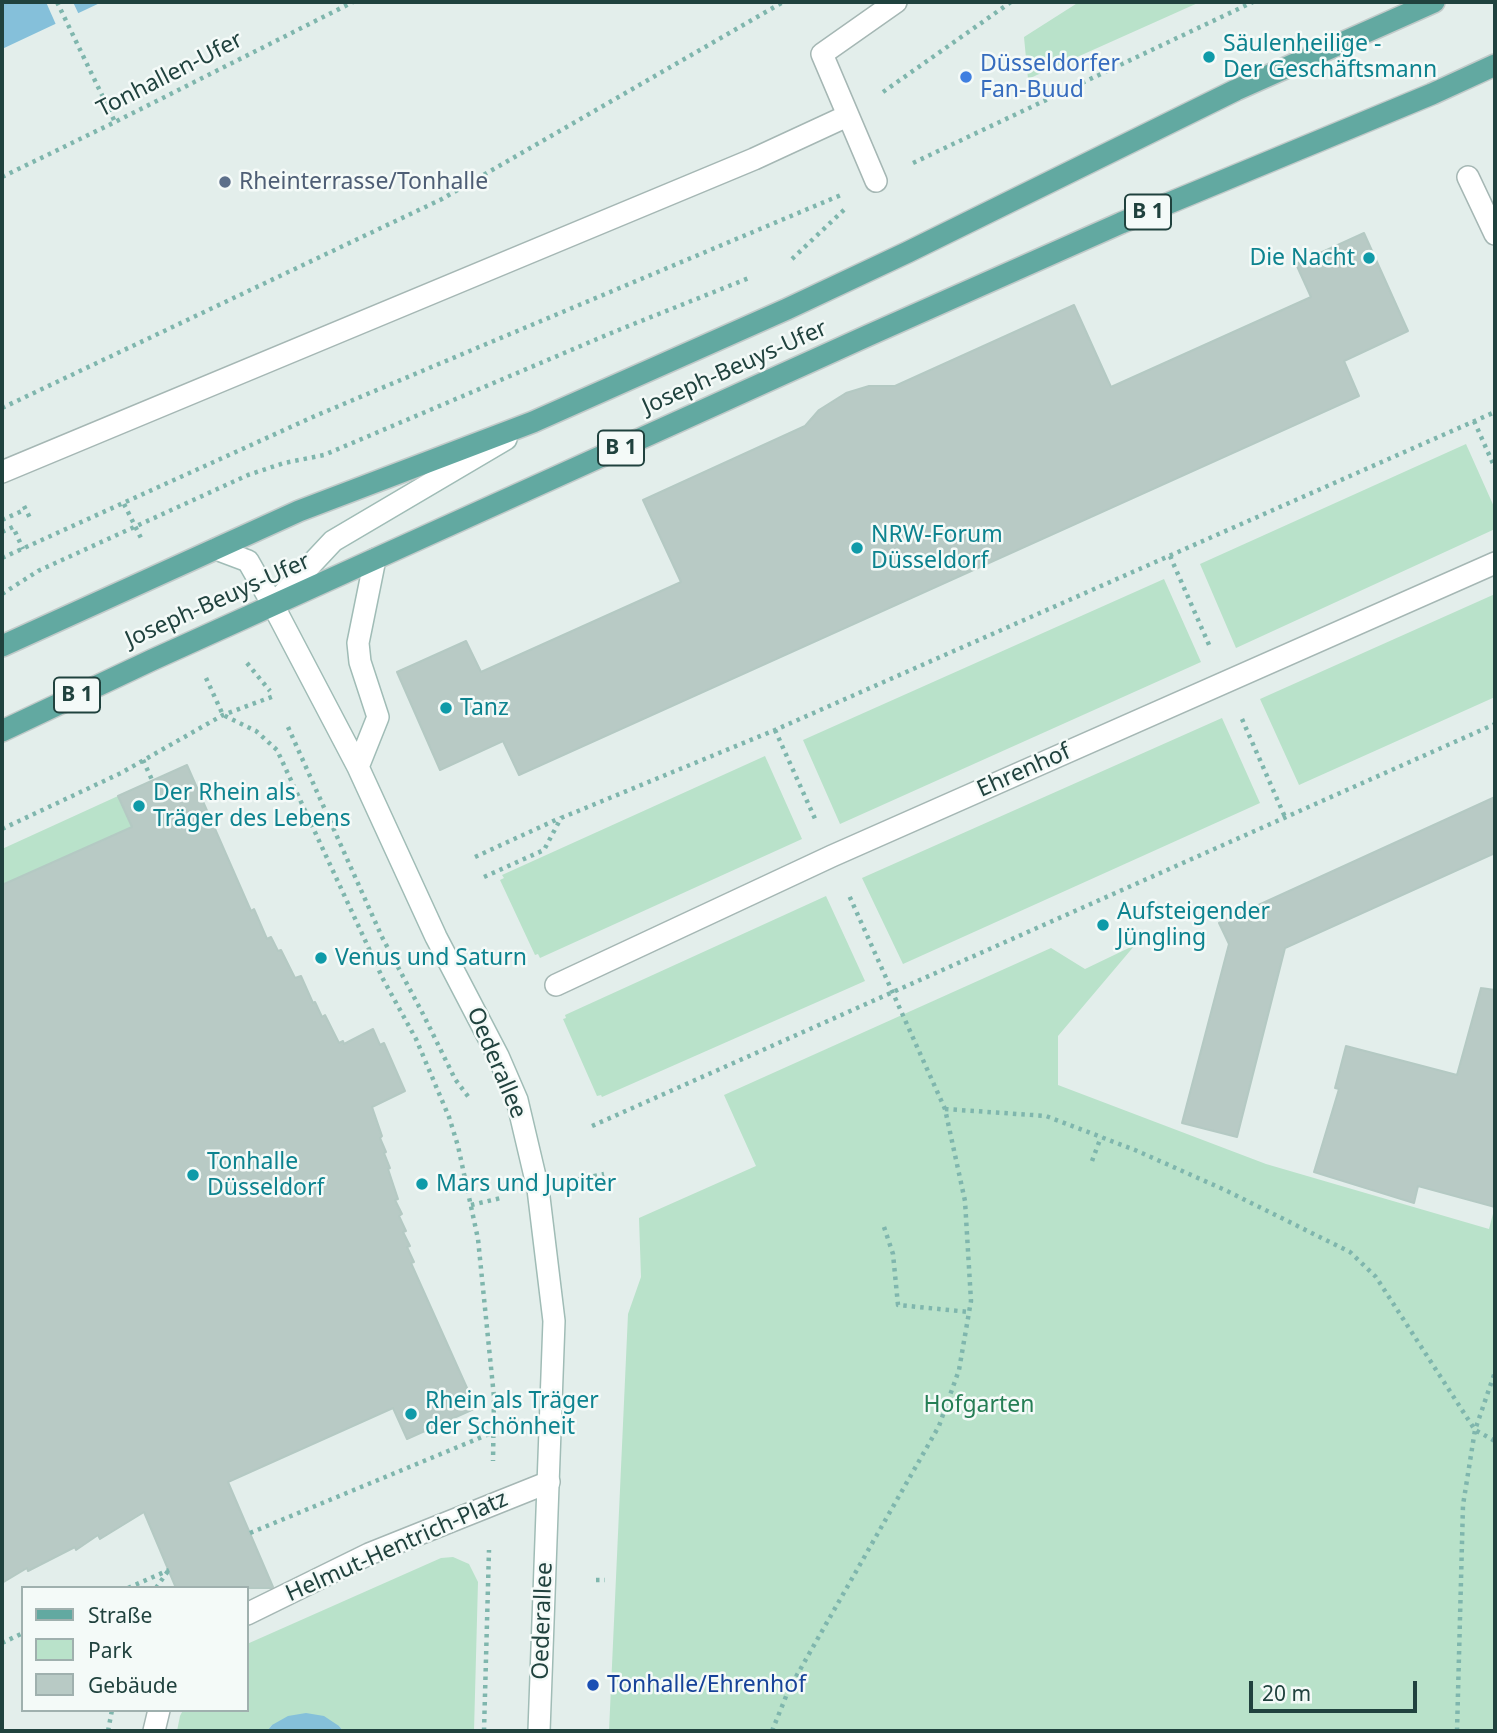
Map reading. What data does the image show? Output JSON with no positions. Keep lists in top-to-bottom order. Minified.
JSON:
{"streets":{"main road":["B 1","Joseph-Beuys-Ufer","Ehrenhof","Oederallee","Helmut-Hentrich-Platz"],"path":["Tonhallen-Ufer"]},"crossings":[["Joseph-Beuys-Ufer","Oederallee"],["Oederallee","Helmut-Hentrich-Platz"]],"parks":["Hofgarten"],"places":["Säulenheilige - Der Geschäftsmann","Düsseldorfer Fan-Buud","Rheinterrasse/Tonhalle","Die Nacht","NRW-Forum Düsseldorf","Tanz","Der Rhein als Träger des Lebens","Aufsteigender Jüngling","Venus und Saturn","Tonhalle Düsseldorf","Mars und Jupiter","Rhein als Träger der Schönheit","Tonhalle/Ehrenhof"],"legend":["Straße","Park","Gebäude"],"scale_bar":"20 m"}
